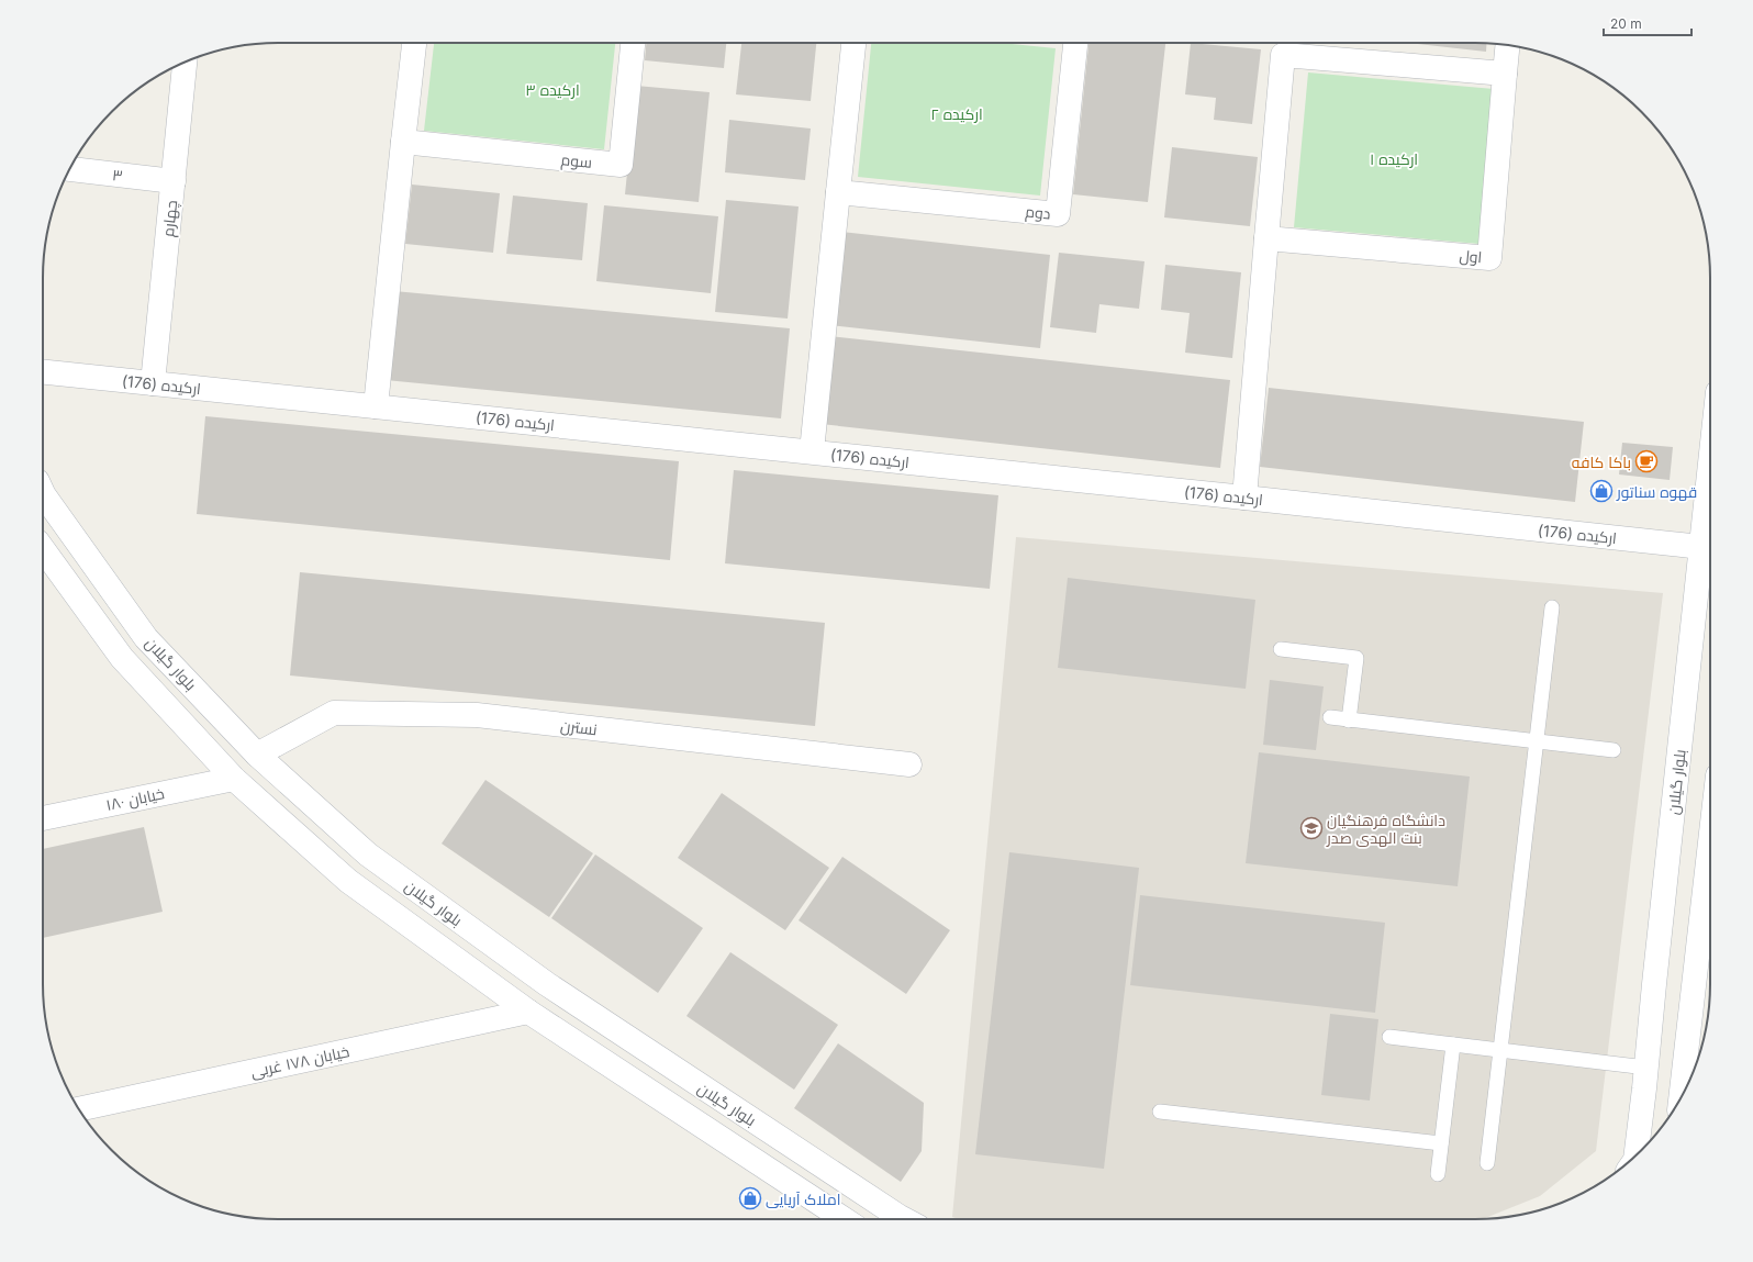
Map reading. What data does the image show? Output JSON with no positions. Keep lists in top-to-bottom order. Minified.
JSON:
{"streets":{"street":["سوم","۳","دوم","چهارم","اول","ارکیده (176)","بلوار گیلان","نسترن","خیابان ۱۸۰","خیابان ۱۷۸ غربی"]},"crossings":[["۳","چهارم"],["چهارم","ارکیده (176)"],["ارکیده (176)","بلوار گیلان"],["بلوار گیلان","نسترن"],["بلوار گیلان","خیابان ۱۸۰"],["بلوار گیلان","خیابان ۱۷۸ غربی"]],"parks":["ارکیده ۳","ارکیده ۲","ارکیده ۱"],"places":{"cafe":["باکا کافه"],"shop":["قهوه سناتور","املاک آریایی"],"school or university":["دانشگاه فرهنگیان بنت الهدی صدر"]},"scale_bar":"20 m"}
